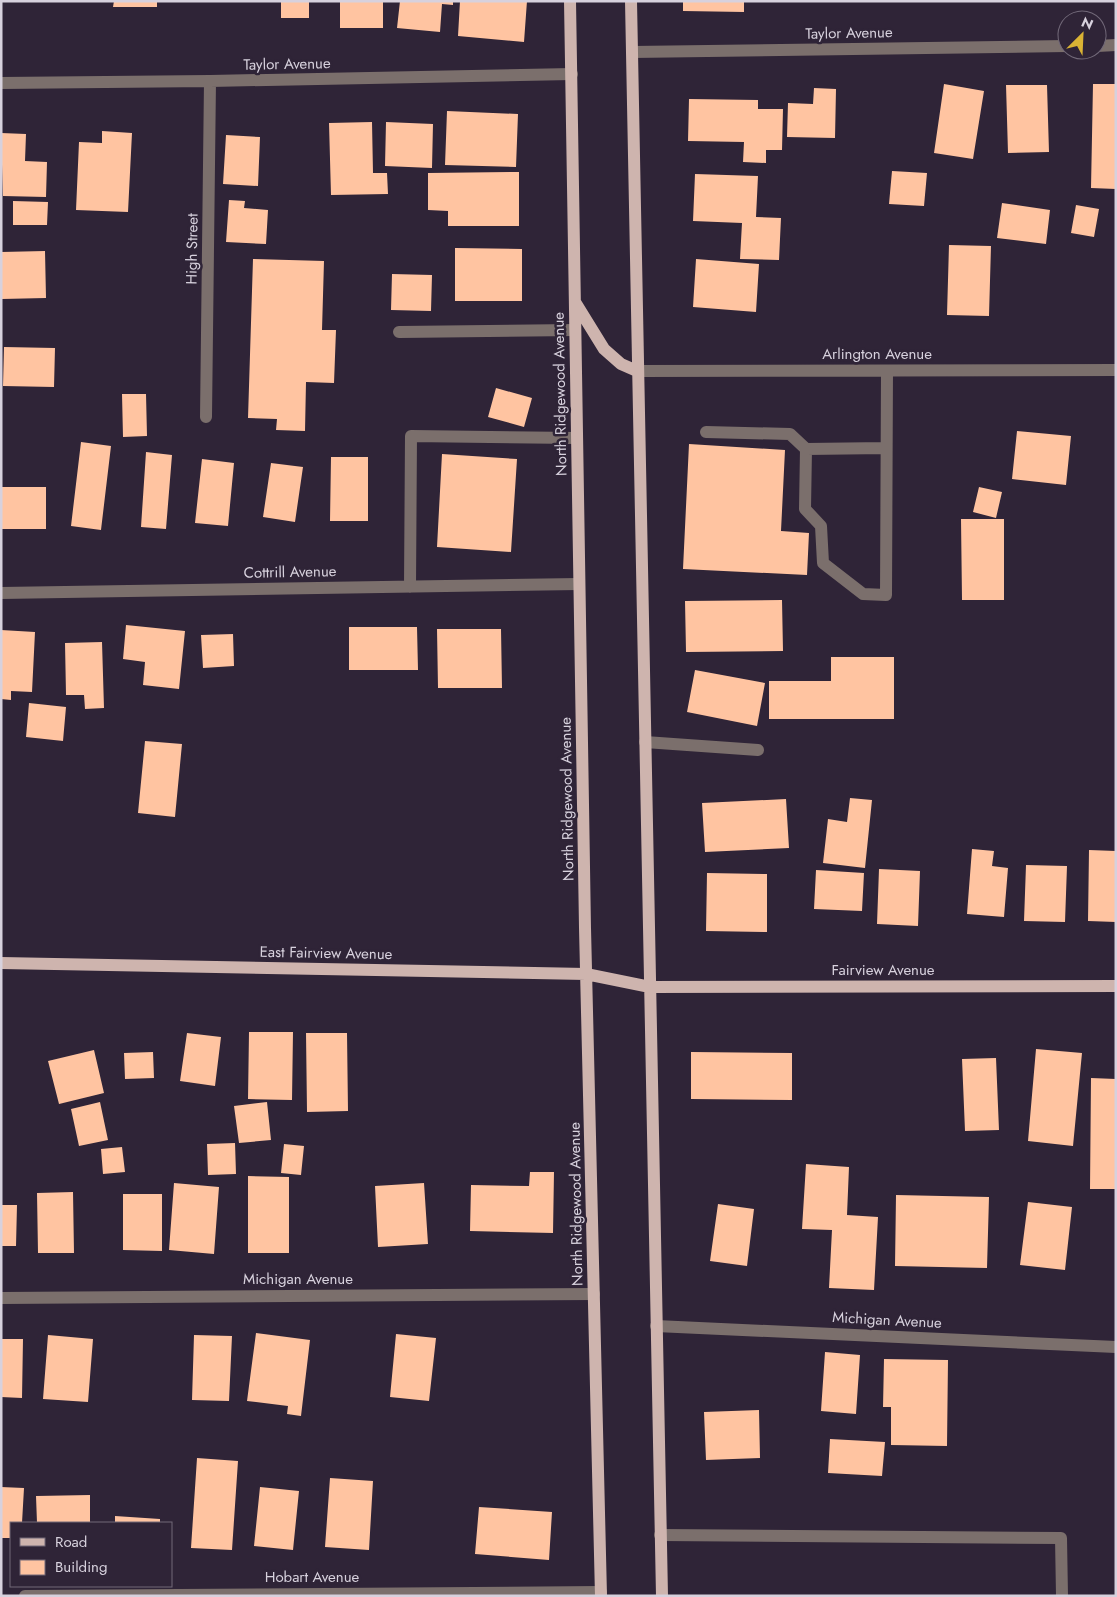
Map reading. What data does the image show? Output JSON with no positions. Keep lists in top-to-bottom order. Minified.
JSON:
{"streets":{"main road":["North Ridgewood Avenue","East Fairview Avenue","Fairview Avenue"],"street":["Taylor Avenue","High Street","Arlington Avenue","Cottrill Avenue","Michigan Avenue","Hobart Avenue"]},"crossings":[["Taylor Avenue","High Street"],["Taylor Avenue","North Ridgewood Avenue"],["North Ridgewood Avenue","Cottrill Avenue"],["North Ridgewood Avenue","East Fairview Avenue"],["North Ridgewood Avenue","Michigan Avenue"],["North Ridgewood Avenue","Hobart Avenue"],["East Fairview Avenue","Fairview Avenue"]],"legend":["Road","Building"],"north":"top right"}
